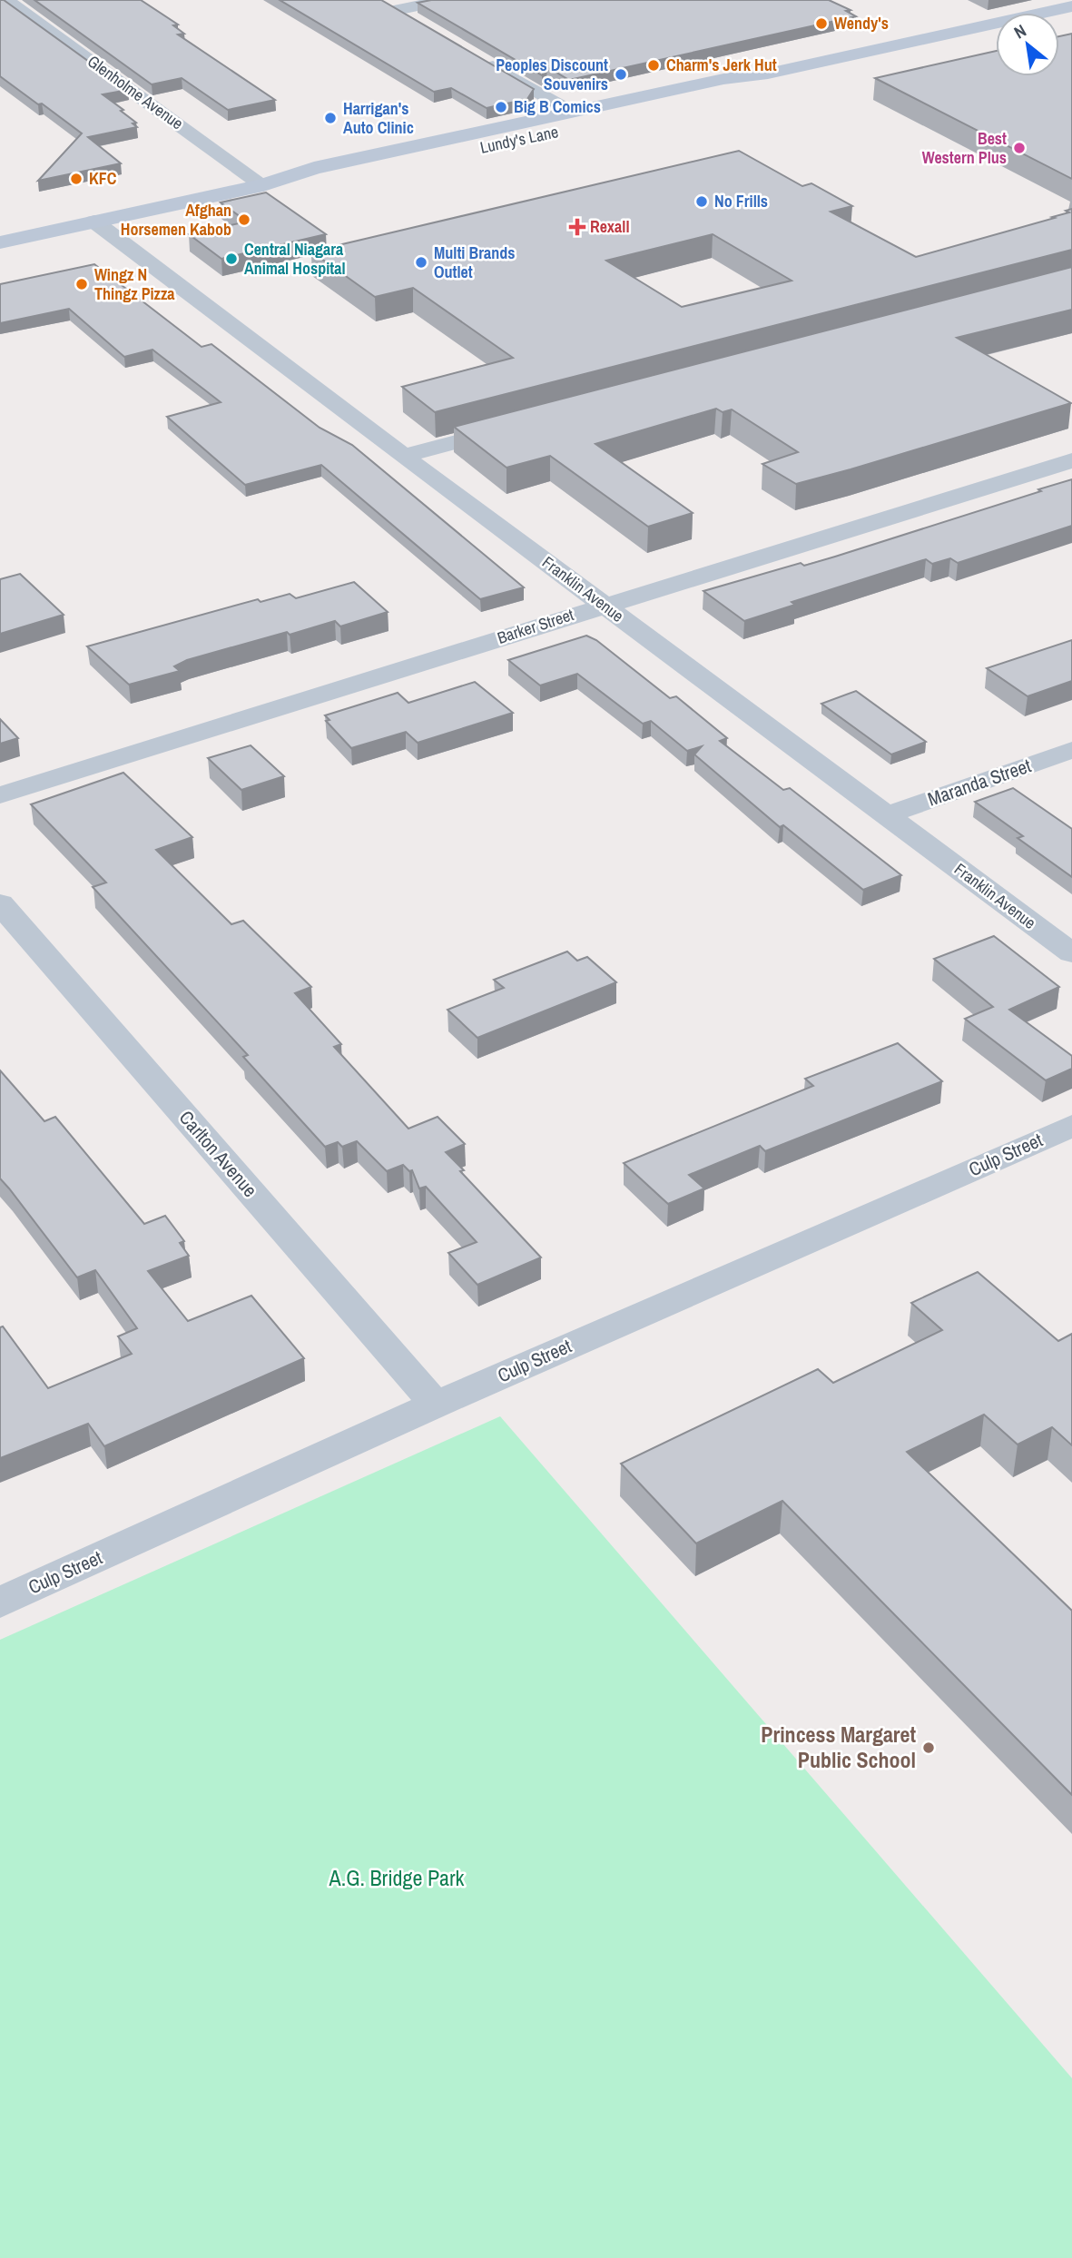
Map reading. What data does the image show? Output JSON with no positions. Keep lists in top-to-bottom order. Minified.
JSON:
{"streets":{"main road":["Lundy's Lane"],"street":["Glenholme Avenue","Franklin Avenue","Barker Street","Maranda Street","Carlton Avenue","Culp Street"]},"crossings":[["Glenholme Avenue","Lundy's Lane"],["Lundy's Lane","Franklin Avenue"],["Franklin Avenue","Barker Street"],["Franklin Avenue","Maranda Street"],["Carlton Avenue","Culp Street"]],"parks":["A.G. Bridge Park"],"places":{"other":["Wendy's","Charm's Jerk Hut","Peoples Discount Souvenirs","Big B Comics","Harrigan's Auto Clinic","Best Western Plus","KFC","No Frills","Afghan Horsemen Kabob","Central Niagara Animal Hospital","Multi Brands Outlet","Wingz N Thingz Pizza","Princess Margaret Public School"],"health":["Rexall"]},"north":"top left"}
